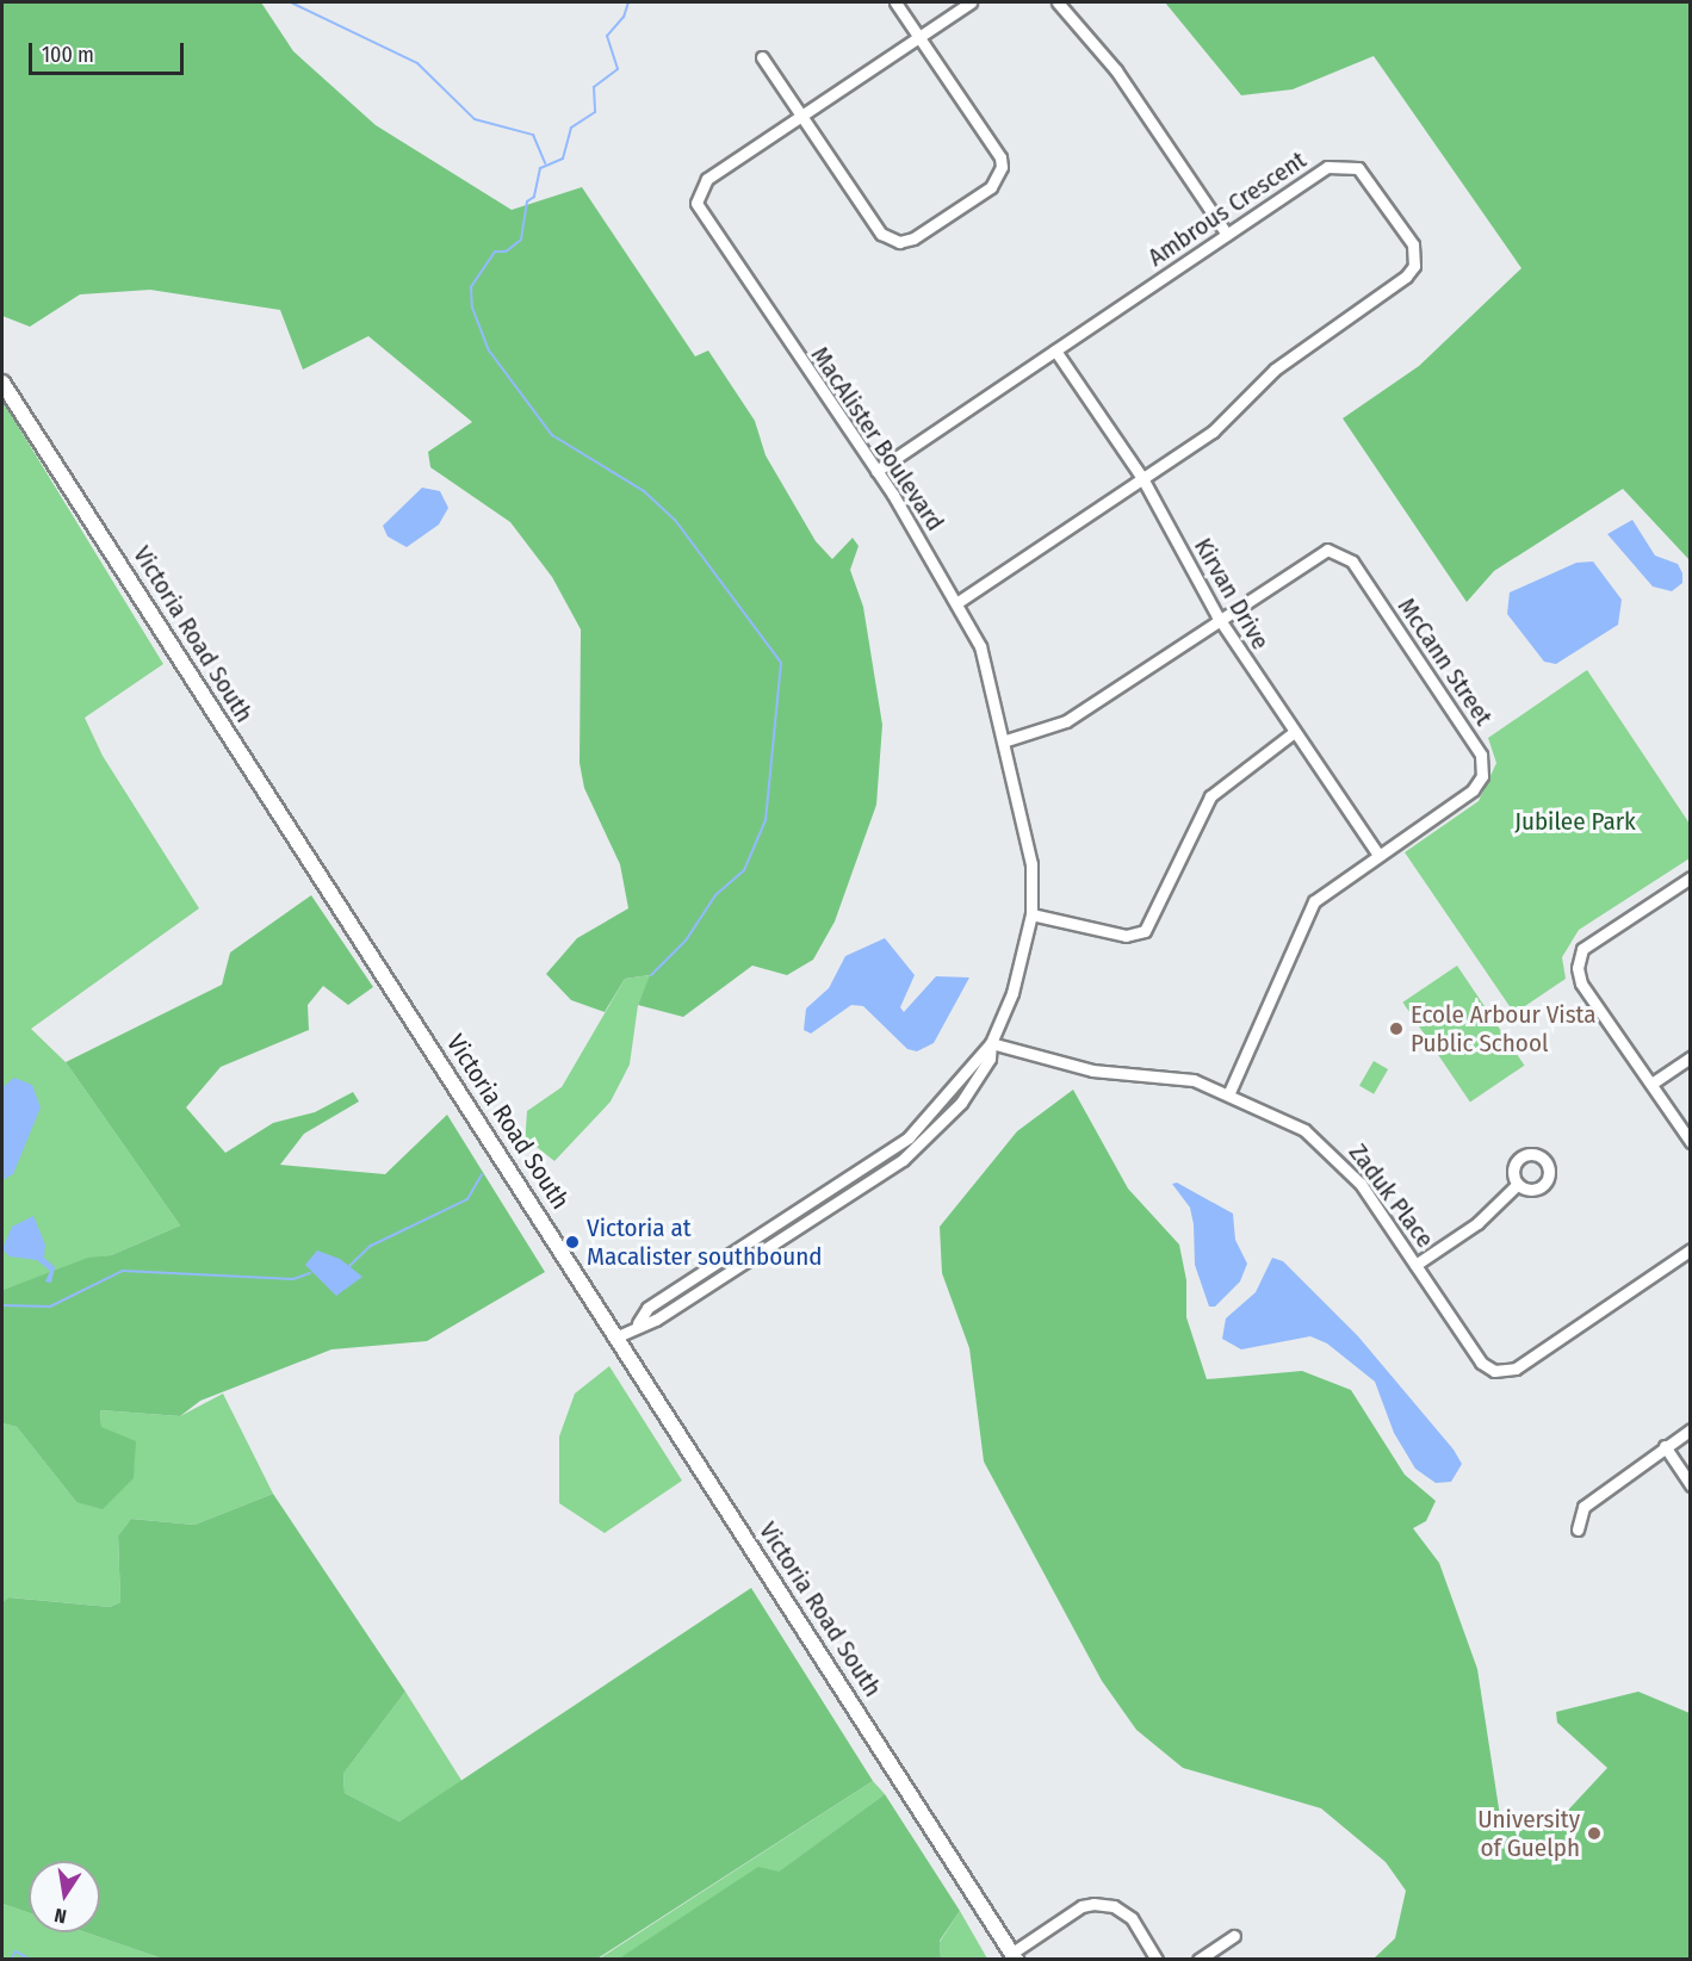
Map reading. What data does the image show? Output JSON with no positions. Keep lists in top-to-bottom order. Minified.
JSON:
{"streets":{"main road":["Victoria Road South"],"street":["Ambrous Crescent","MacAlister Boulevard","Kirvan Drive","McCann Street","Zaduk Place"]},"crossings":[["Ambrous Crescent","MacAlister Boulevard"],["Ambrous Crescent","Kirvan Drive"],["MacAlister Boulevard","Victoria Road South"],["MacAlister Boulevard","McCann Street"],["MacAlister Boulevard","Zaduk Place"],["Kirvan Drive","McCann Street"],["McCann Street","Zaduk Place"]],"parks":["Jubilee Park"],"places":["Ecole Arbour Vista Public School","Victoria at Macalister southbound","University of Guelph"],"scale_bar":"100 m","north":"bottom"}
